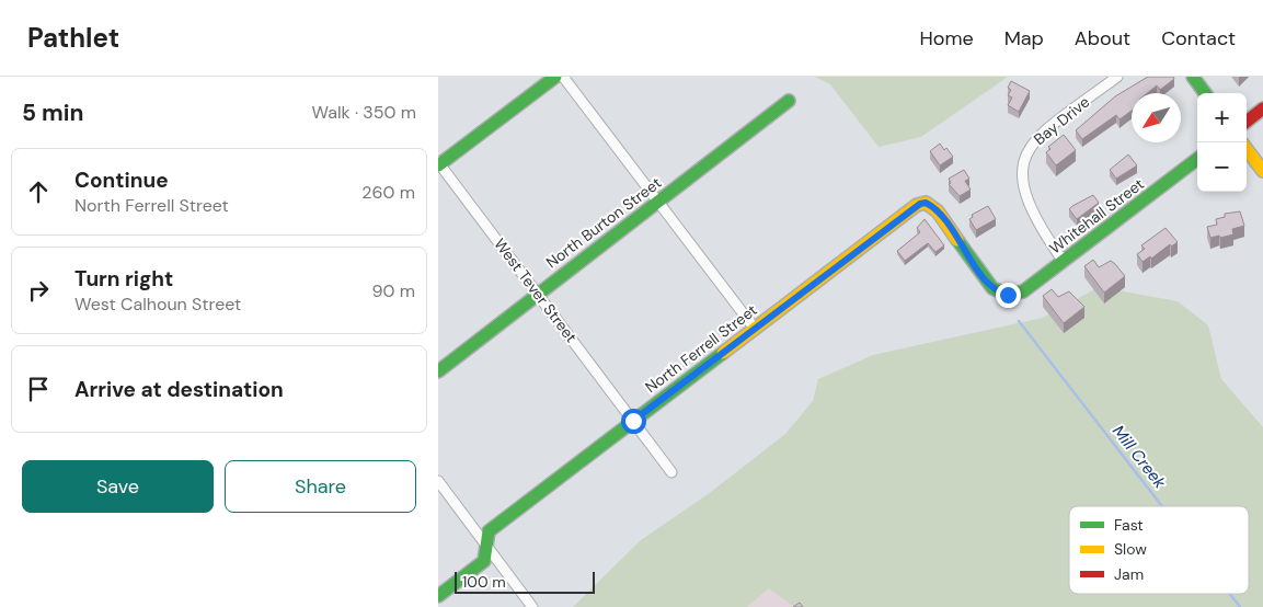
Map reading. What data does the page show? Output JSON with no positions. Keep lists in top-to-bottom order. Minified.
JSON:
{"streets":{"street":["Bay Drive","Whitehall Street","North Burton Street","West Tever Street","North Ferrell Street"]},"crossings":[["Bay Drive","Whitehall Street"],["Whitehall Street","North Ferrell Street"],["North Burton Street","West Tever Street"],["West Tever Street","North Ferrell Street"]],"water":["Mill Creek"],"legend":["Fast","Slow","Jam"],"scale_bar":"100 m","north":"bottom left","page":{"header":"Pathlet","nav":["Home","Map","About","Contact"],"heading":["5 min","Walk · 350 m"],"map_buttons":["+","−"],"list":[["Continue","North Ferrell Street","260 m"],["Turn right","West Calhoun Street","90 m"],"Arrive at destination"],"buttons":["Save","Share"],"scale":"100 m"}}
